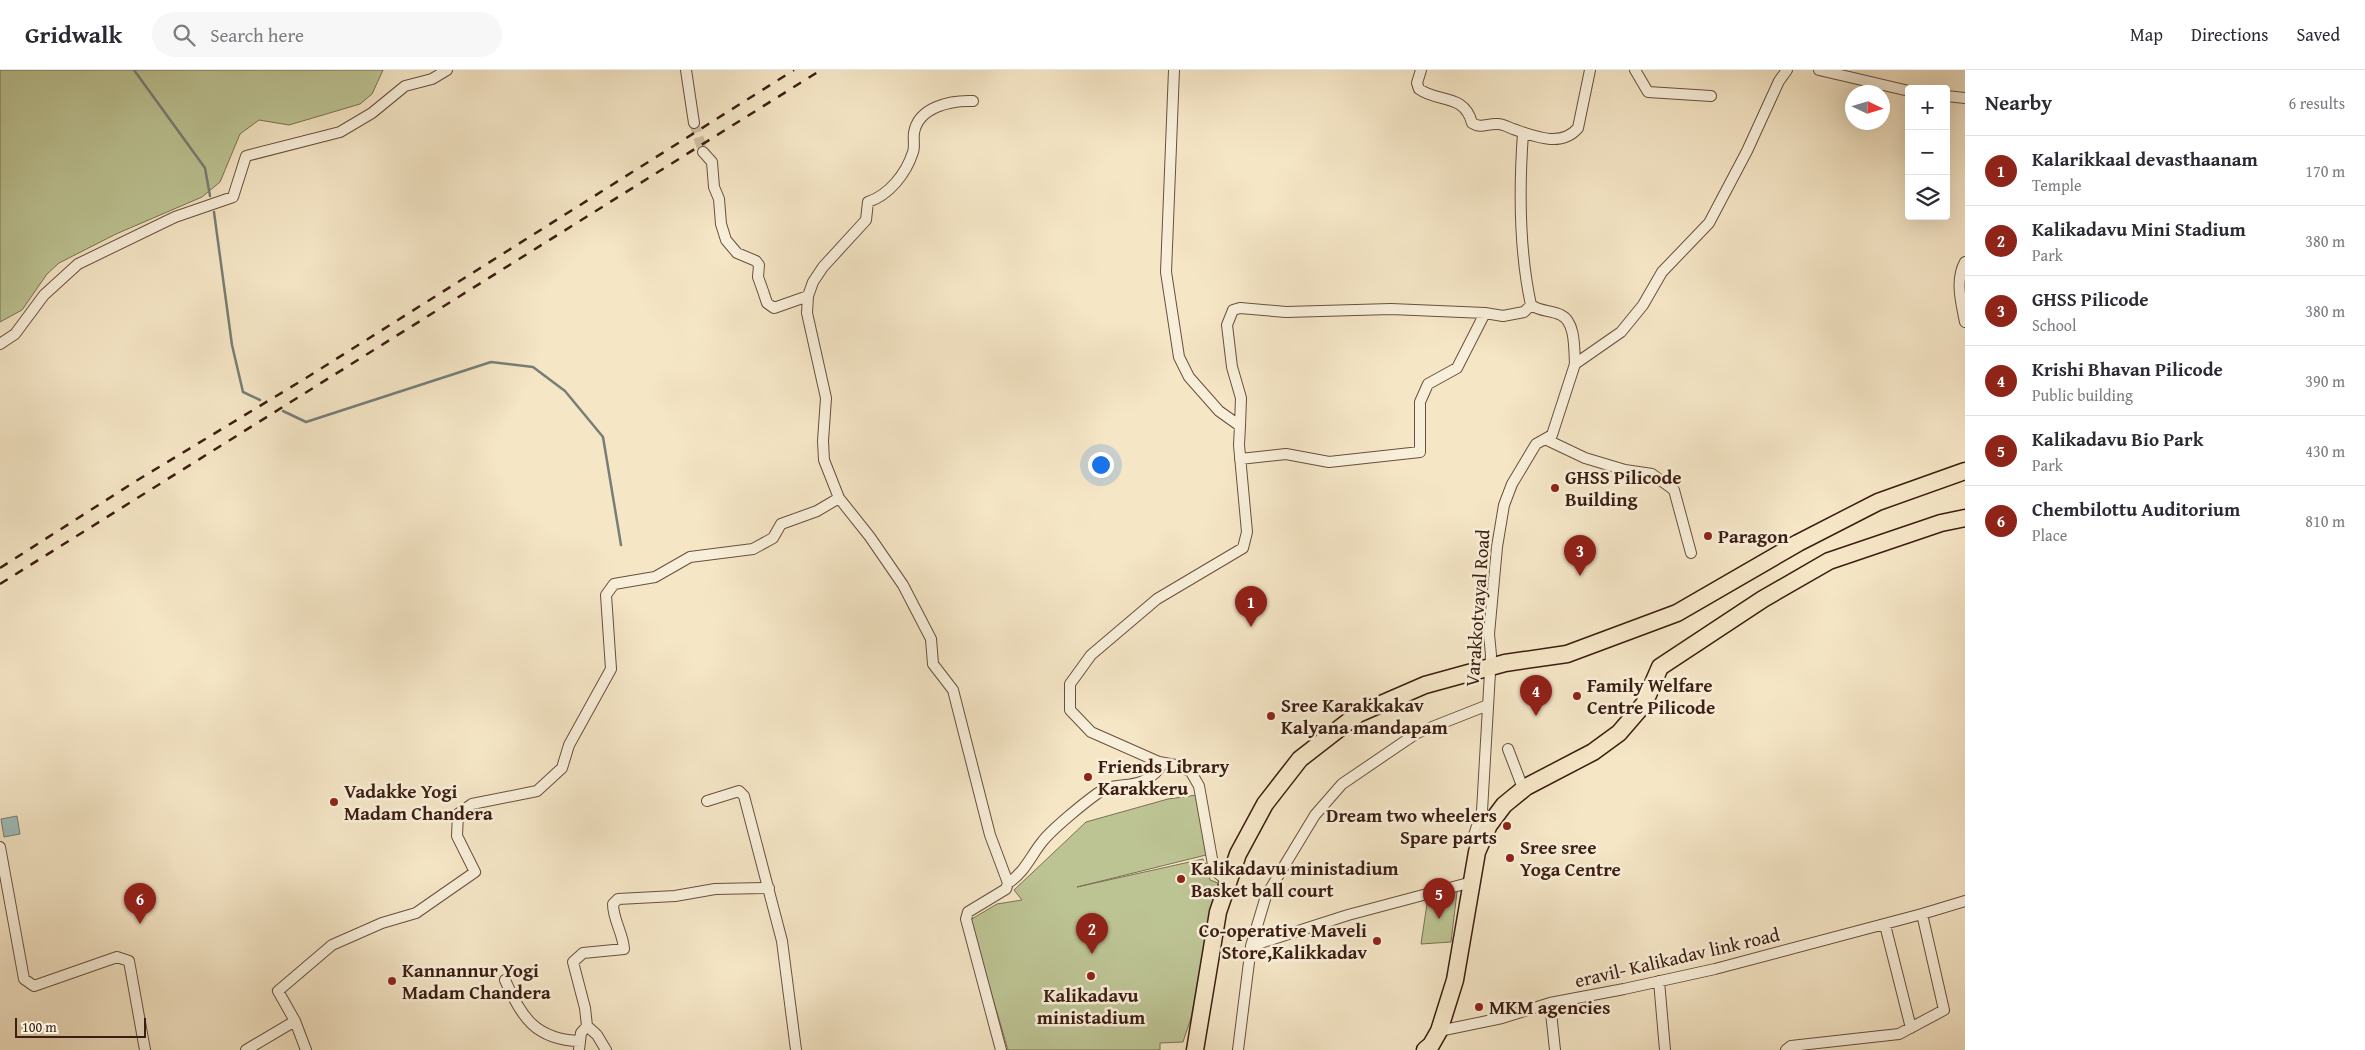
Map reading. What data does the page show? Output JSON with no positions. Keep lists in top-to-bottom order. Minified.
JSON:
{"streets":{"street":["Varakkotvayal Road","eravil- Kalikadav link road"]},"places":["GHSS Pilicode Building","Paragon","Family Welfare Centre Pilicode","Sree Karakkakav Kalyana mandapam","Friends Library Karakkeru","Vadakke Yogi Madam Chandera","Dream two wheelers Spare parts","Sree sree Yoga Centre","Kalikadavu ministadium Basket ball court","Co-operative Maveli Store,Kalikkadav","Kalikadavu ministadium","Kannannur Yogi Madam Chandera","MKM agencies"],"scale_bar":"100 m","north":"right","page":{"header":"Gridwalk","search":"Search here","nav":["Map","Directions","Saved"],"heading":["Nearby","6 results"],"map_buttons":["+","−"],"list":[{"mark":"1","name":"Kalarikkaal devasthaanam","note":"Temple","value":"170 m"},{"mark":"2","name":"Kalikadavu Mini Stadium","note":"Park","value":"380 m"},{"mark":"3","name":"GHSS Pilicode","note":"School","value":"380 m"},{"mark":"4","name":"Krishi Bhavan Pilicode","note":"Public building","value":"390 m"},{"mark":"5","name":"Kalikadavu Bio Park","note":"Park","value":"430 m"},{"mark":"6","name":"Chembilottu Auditorium","note":"Place","value":"810 m"}],"pins":["3","1","4","5","6","2"],"scale":"100 m"}}
